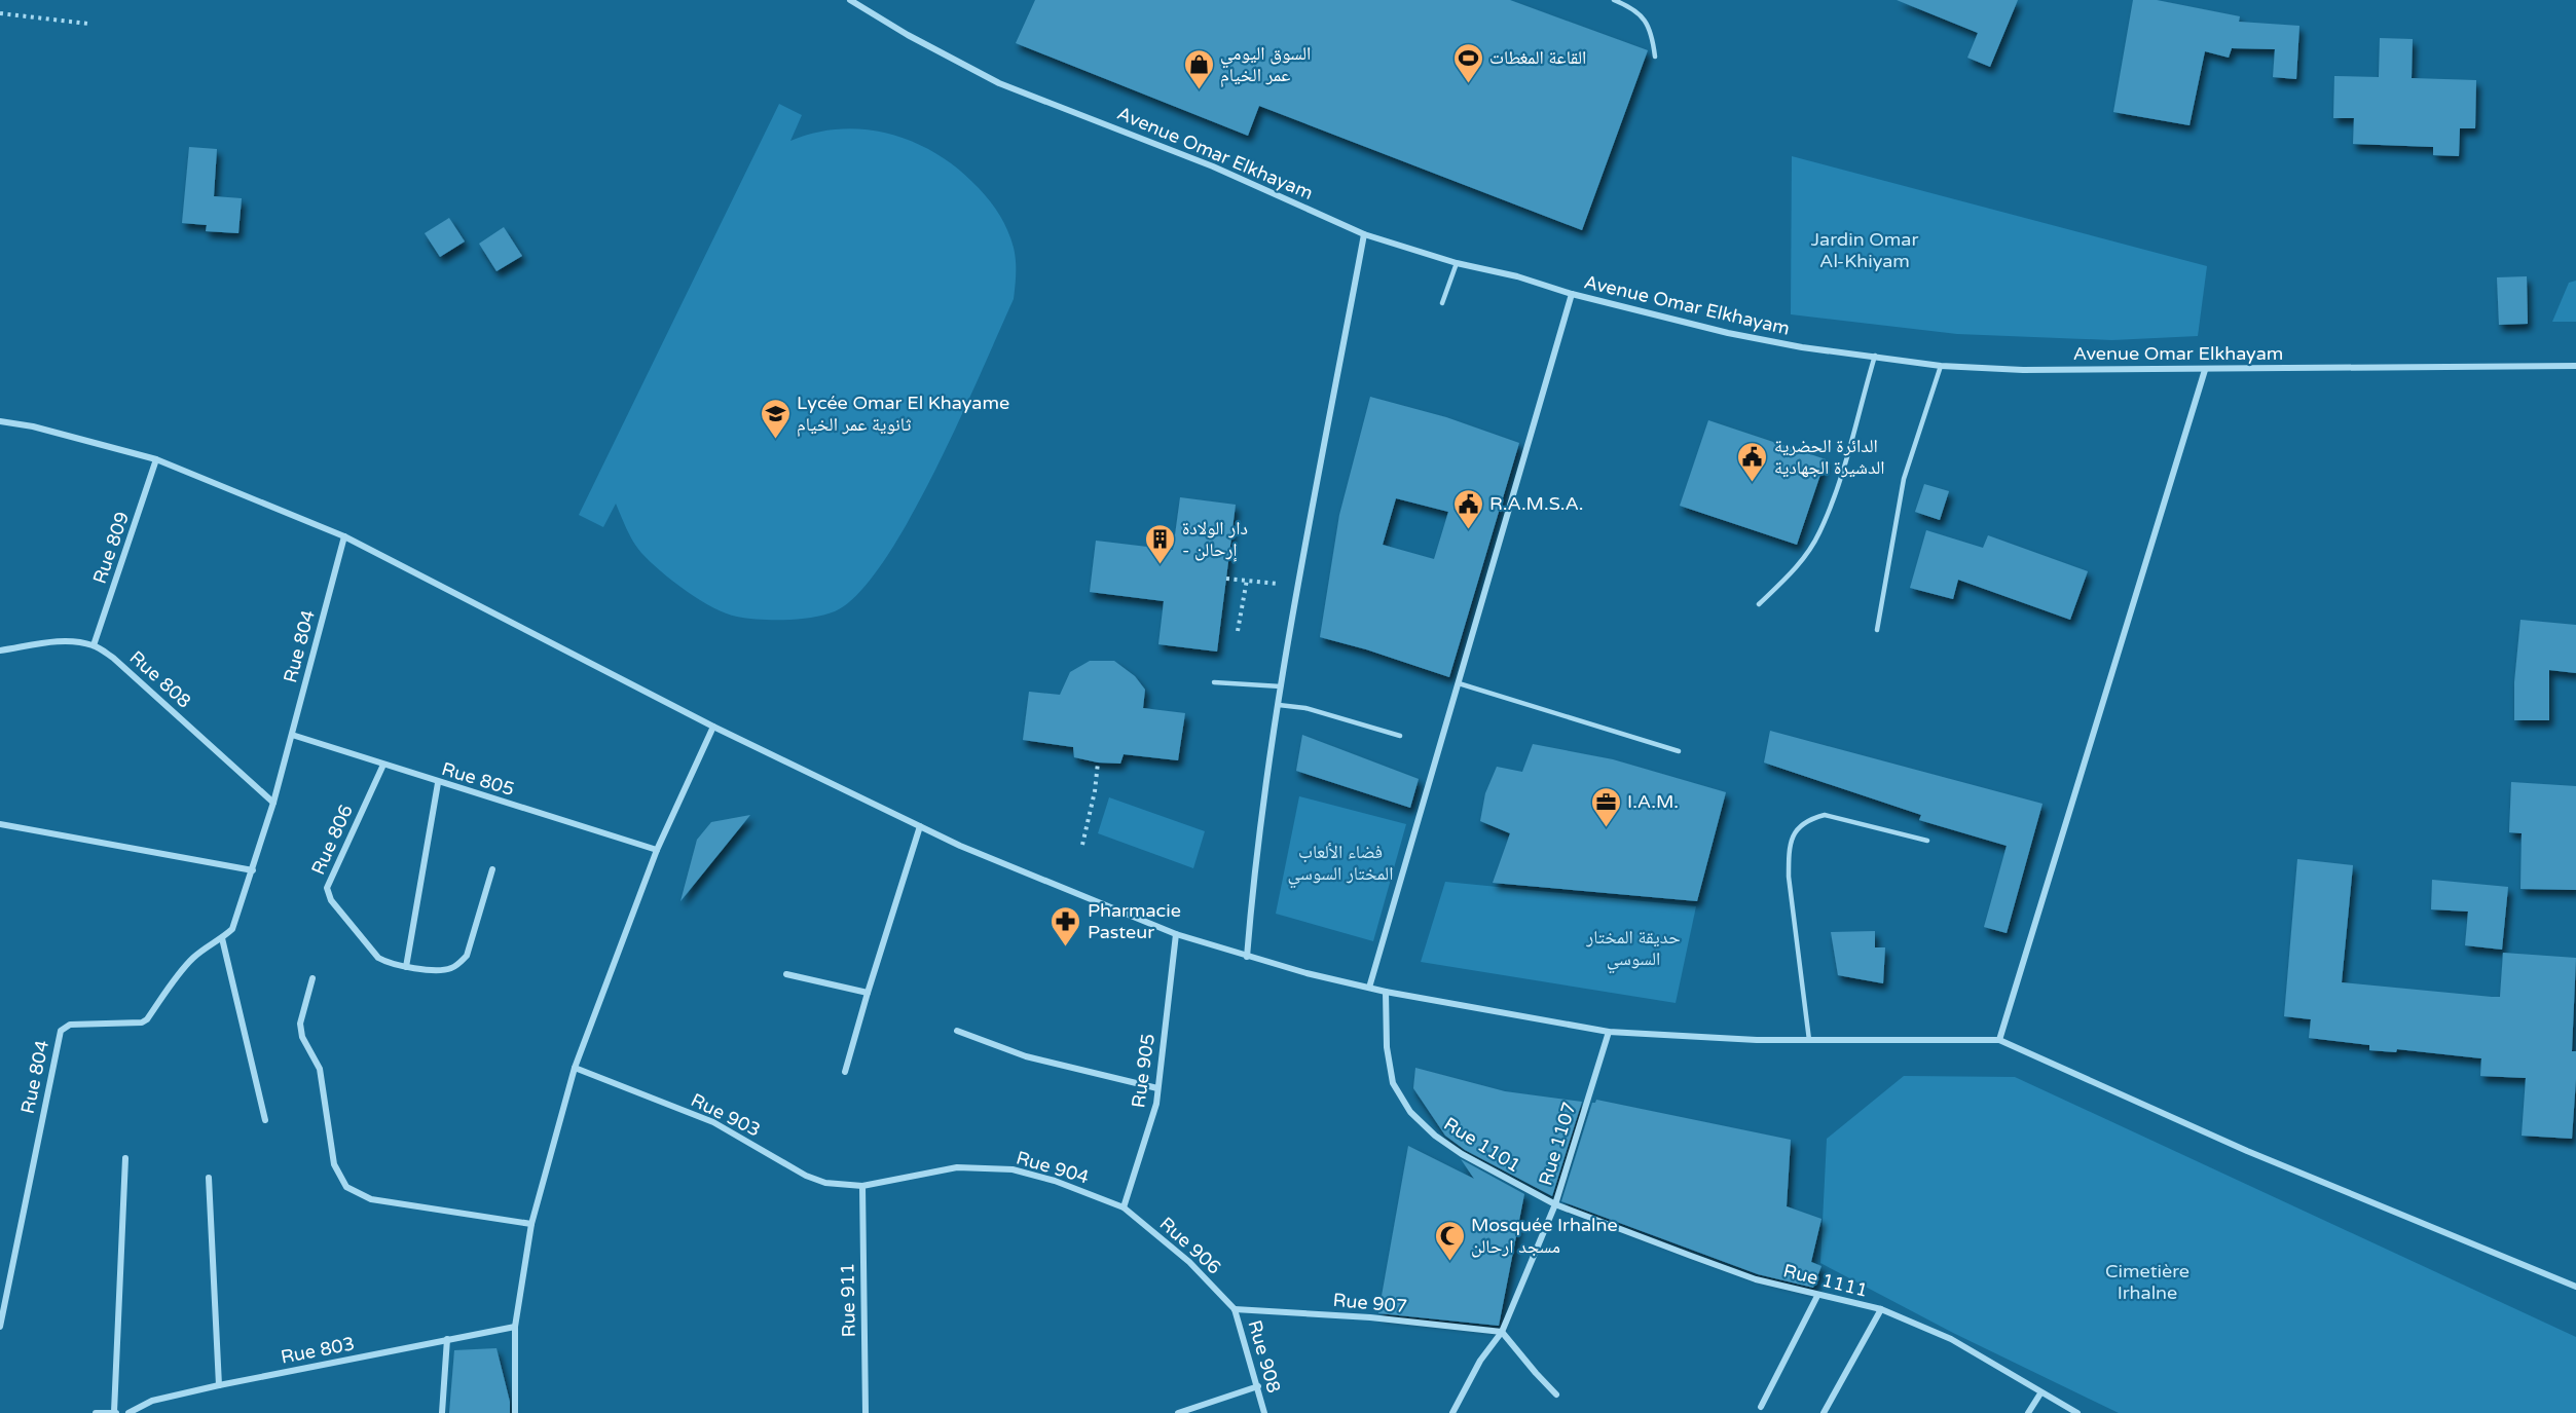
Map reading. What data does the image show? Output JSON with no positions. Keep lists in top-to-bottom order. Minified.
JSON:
{"streets":{"street":["Avenue Omar Elkhayam","Rue 809","Rue 804","Rue 808","Rue 805","Rue 806","Rue 905","Rue 903","Rue 1107","Rue 1101","Rue 904","Rue 906","Rue 1111","Rue 911","Rue 907","Rue 803","Rue 908"]},"crossings":[["Rue 809","Rue 808"],["Rue 804","Rue 808"],["Rue 804","Rue 805"],["Rue 805","Rue 806"],["Rue 905","Rue 904"],["Rue 905","Rue 906"],["Rue 903","Rue 904"],["Rue 903","Rue 911"],["Rue 1107","Rue 1101"],["Rue 1107","Rue 1111"],["Rue 1107","Rue 907"],["Rue 1101","Rue 1111"],["Rue 904","Rue 906"],["Rue 904","Rue 911"],["Rue 906","Rue 907"],["Rue 906","Rue 908"],["Rue 907","Rue 908"]],"parks":["Jardin Omar Al-Khiyam","فضاء الألعاب المختار السوسي","حديقة المختار السوسي","Cimetière Irhalne"],"places":{"sports":["القاعة المغطات"],"shop":["السوق اليومي عمر الخيام"],"school or university":["Lycée Omar El Khayame ثانوية عمر الخيام"],"public building":["الدائرة الحضرية الدشيرة الجهادية","R.A.M.S.A."],"building":["دار الولادة - إرحالن"],"office":["I.A.M."],"pharmacy":["Pharmacie Pasteur"],"mosque":["Mosquée Irhalne مسجد ارحالن"]}}
